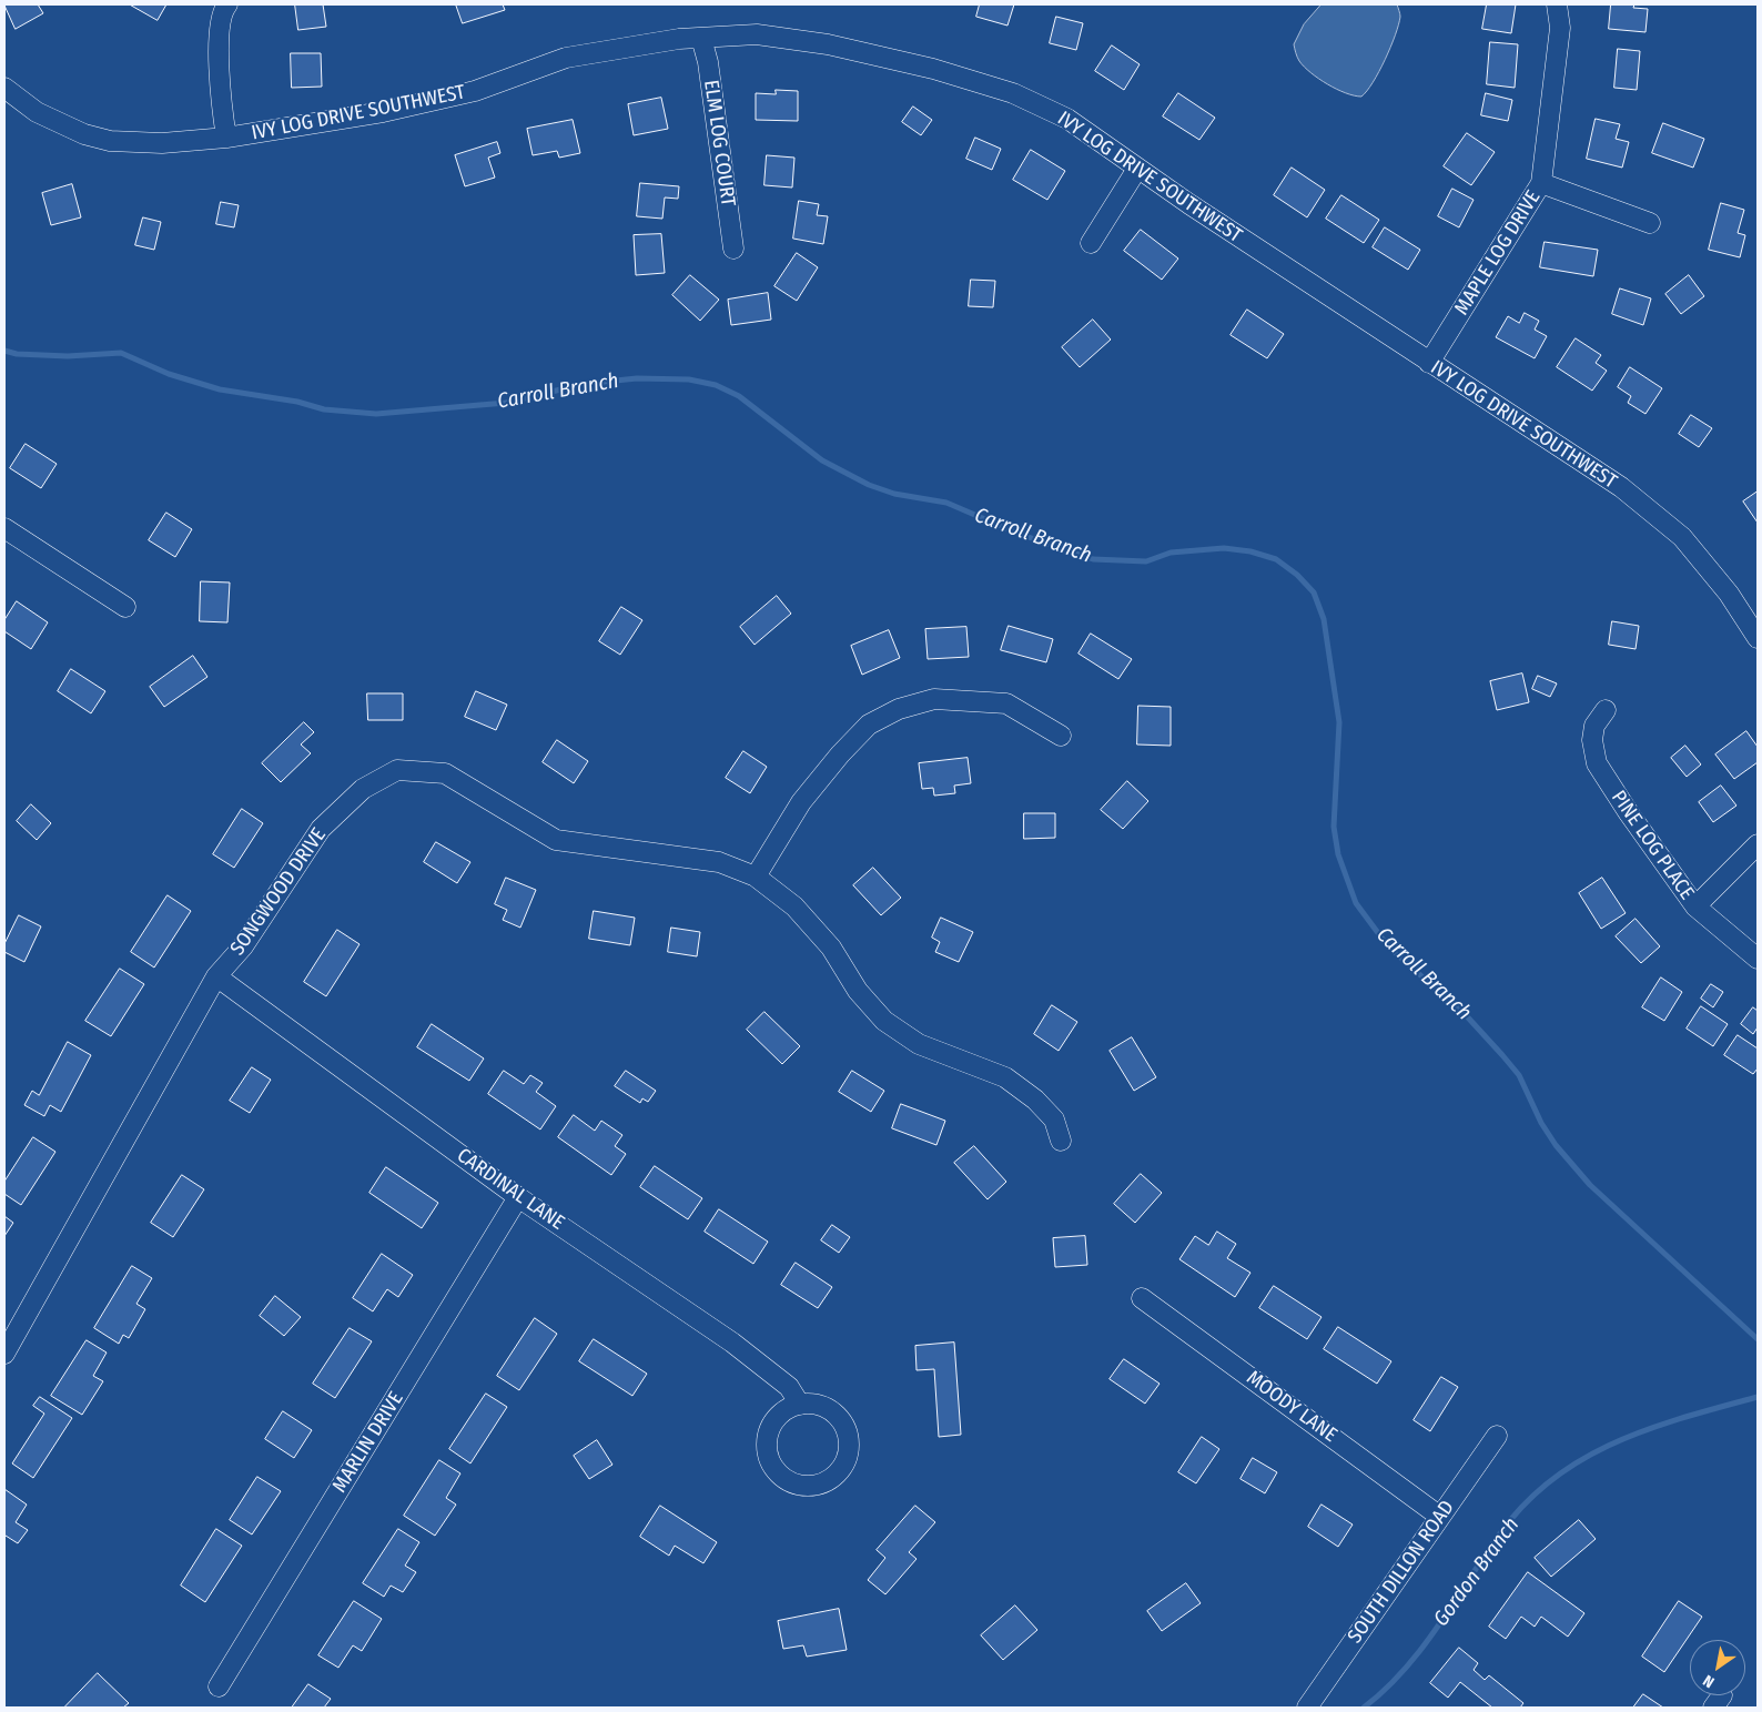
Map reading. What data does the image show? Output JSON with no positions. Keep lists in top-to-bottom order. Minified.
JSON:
{"streets":{"street":["IVY LOG DRIVE SOUTHWEST","ELM LOG COURT","MAPLE LOG DRIVE","PINE LOG PLACE","SONGWOOD DRIVE","CARDINAL LANE","MOODY LANE","MARLIN DRIVE","SOUTH DILLON ROAD"]},"crossings":[["IVY LOG DRIVE SOUTHWEST","ELM LOG COURT"],["IVY LOG DRIVE SOUTHWEST","MAPLE LOG DRIVE"],["SONGWOOD DRIVE","CARDINAL LANE"],["CARDINAL LANE","MARLIN DRIVE"],["MOODY LANE","SOUTH DILLON ROAD"]],"water":["Carroll Branch","Gordon Branch"],"north":"bottom left"}
